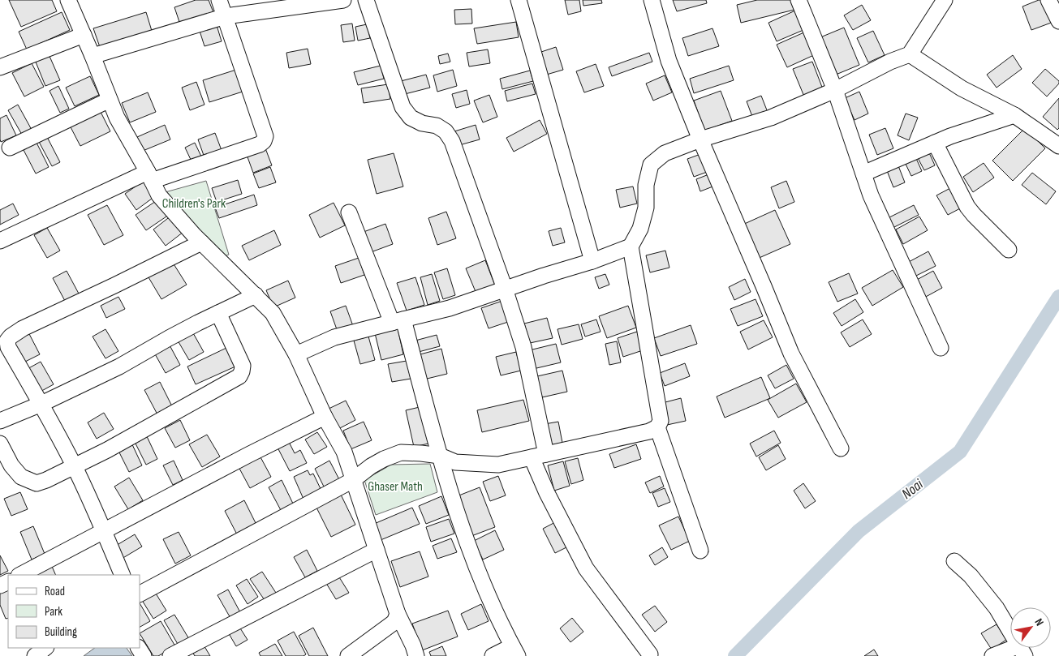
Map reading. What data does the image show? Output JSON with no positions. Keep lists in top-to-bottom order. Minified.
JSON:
{"water":["Noai"],"parks":["Children's Park","Ghaser Math"],"legend":["Road","Park","Building"],"north":"top right"}
